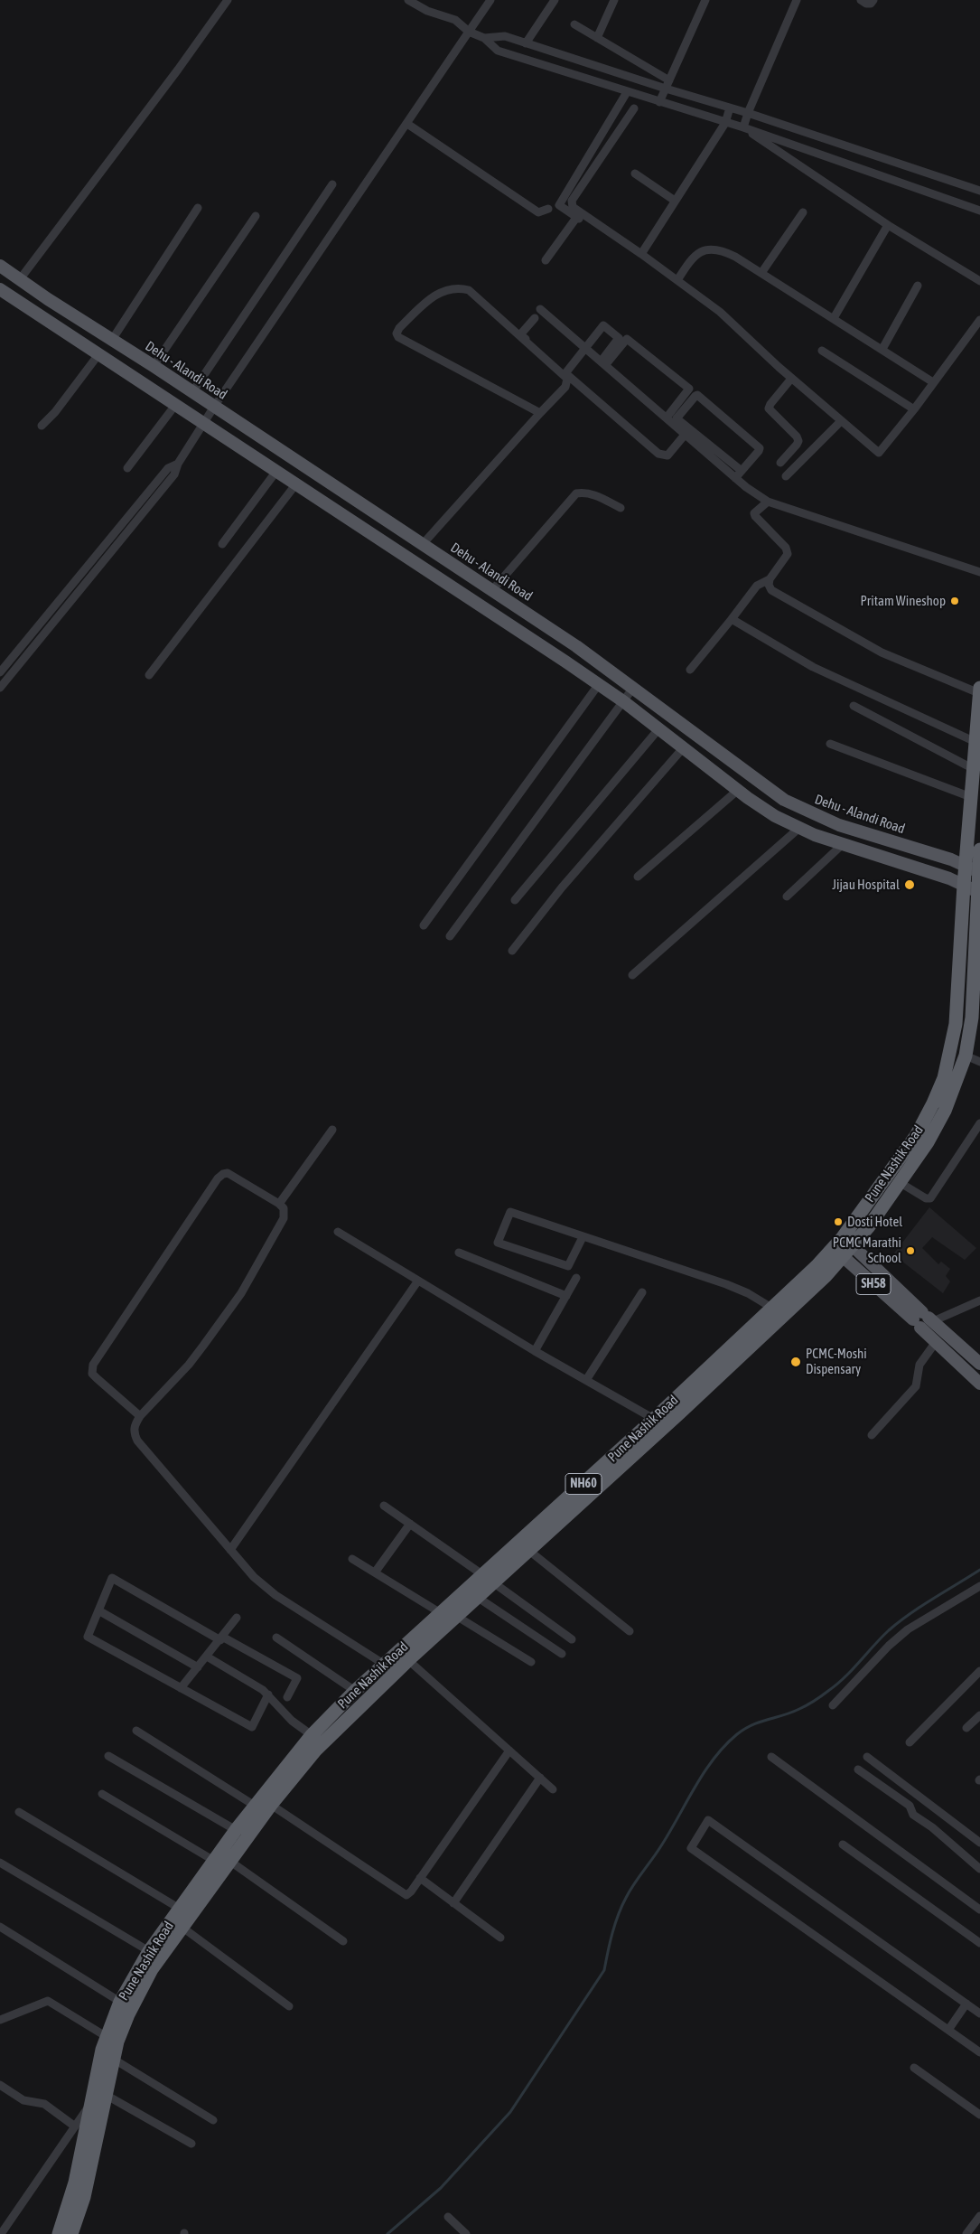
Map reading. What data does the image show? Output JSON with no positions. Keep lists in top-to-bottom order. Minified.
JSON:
{"streets":{"highway":["Pune Nashik Road","NH60"],"main road":["Dehu - Alandi Road","SH58"]},"crossings":[["Dehu - Alandi Road","Pune Nashik Road"],["Pune Nashik Road","SH58"]],"places":["Pritam Wineshop","Jijau Hospital","Dosti Hotel","PCMC Marathi School","PCMC-Moshi Dispensary"]}
